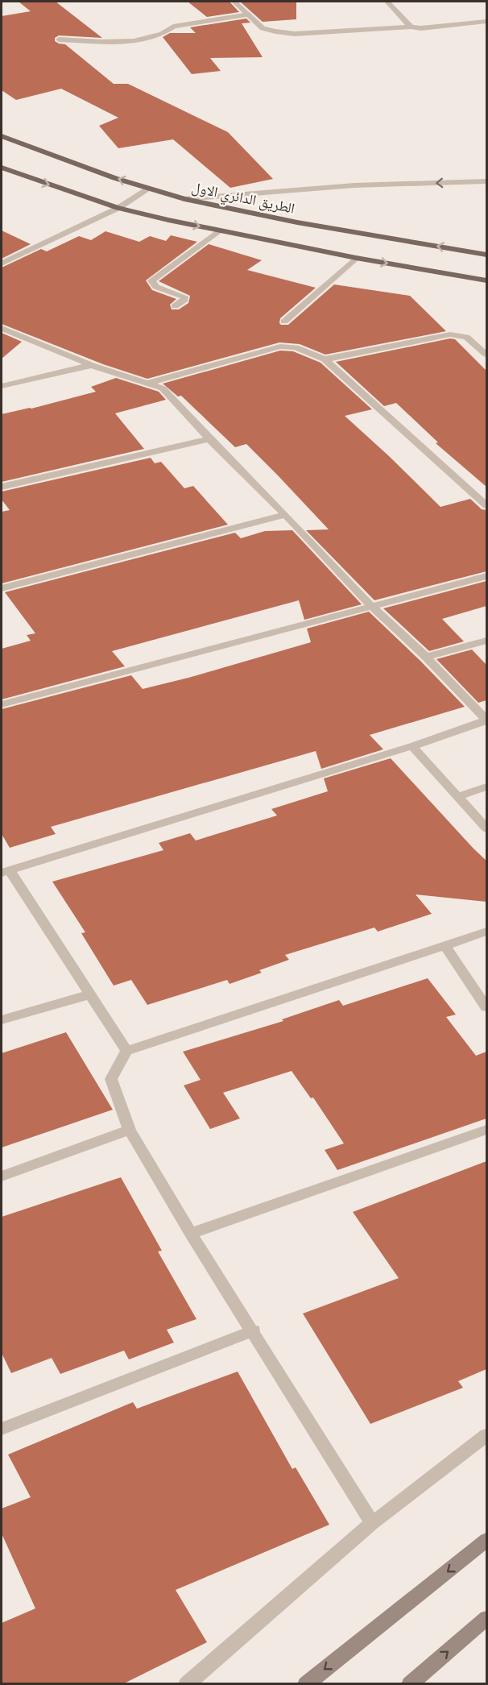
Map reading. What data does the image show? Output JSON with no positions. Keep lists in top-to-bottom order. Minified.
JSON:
{"streets":{"main road":["الطريق الدائري الاول"]}}
